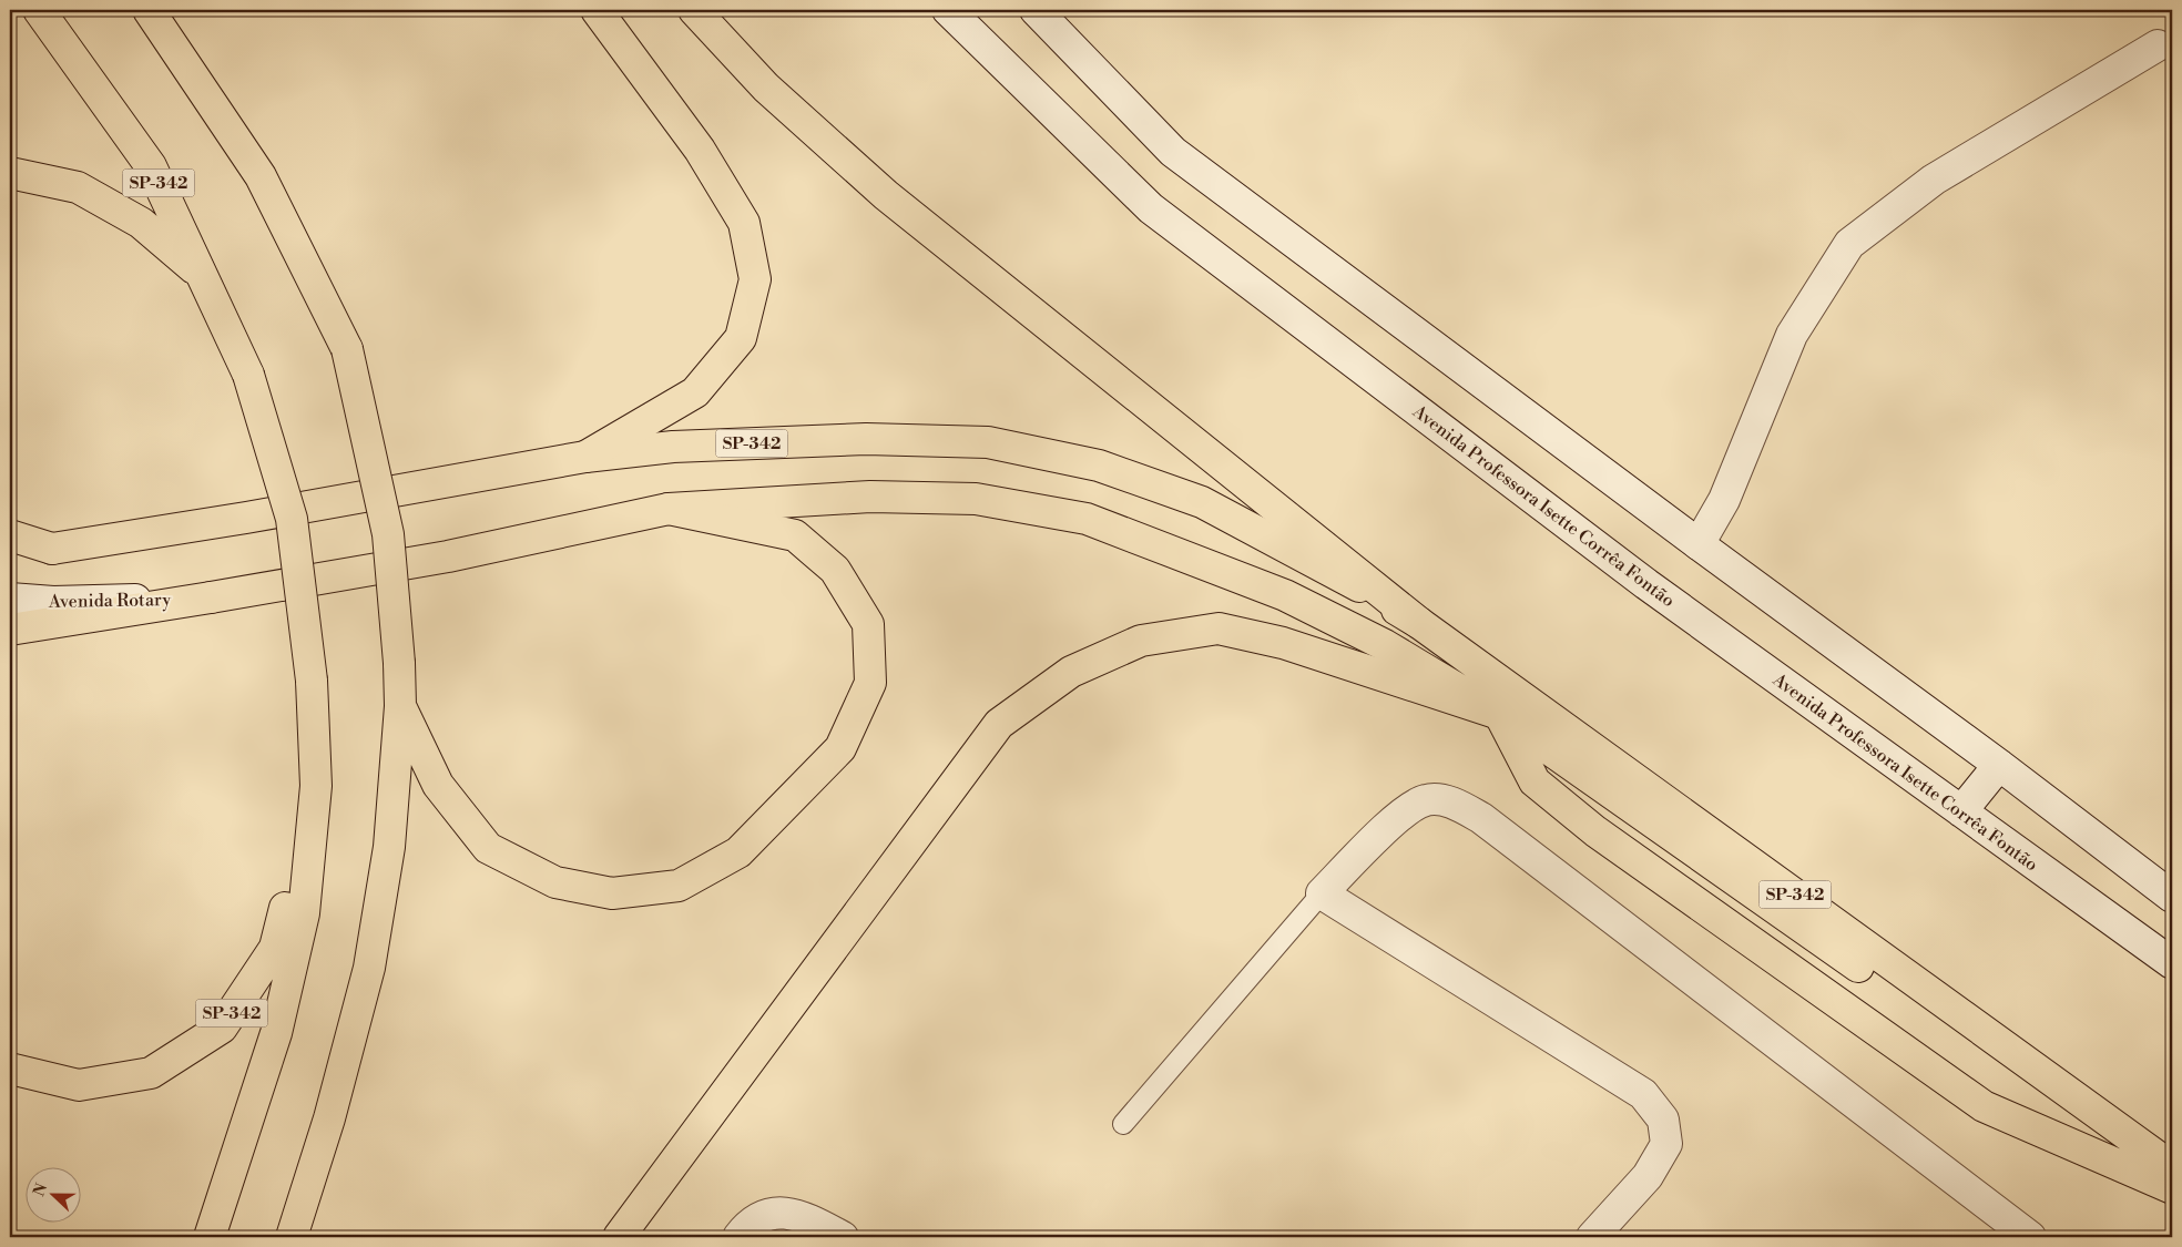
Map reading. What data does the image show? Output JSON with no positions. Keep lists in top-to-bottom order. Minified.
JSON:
{"streets":{"main road":["SP-342","Avenida Professora Isette Corrêa Fontão","Avenida Rotary"]},"crossings":[["SP-342","Avenida Rotary"]],"north":"left"}
